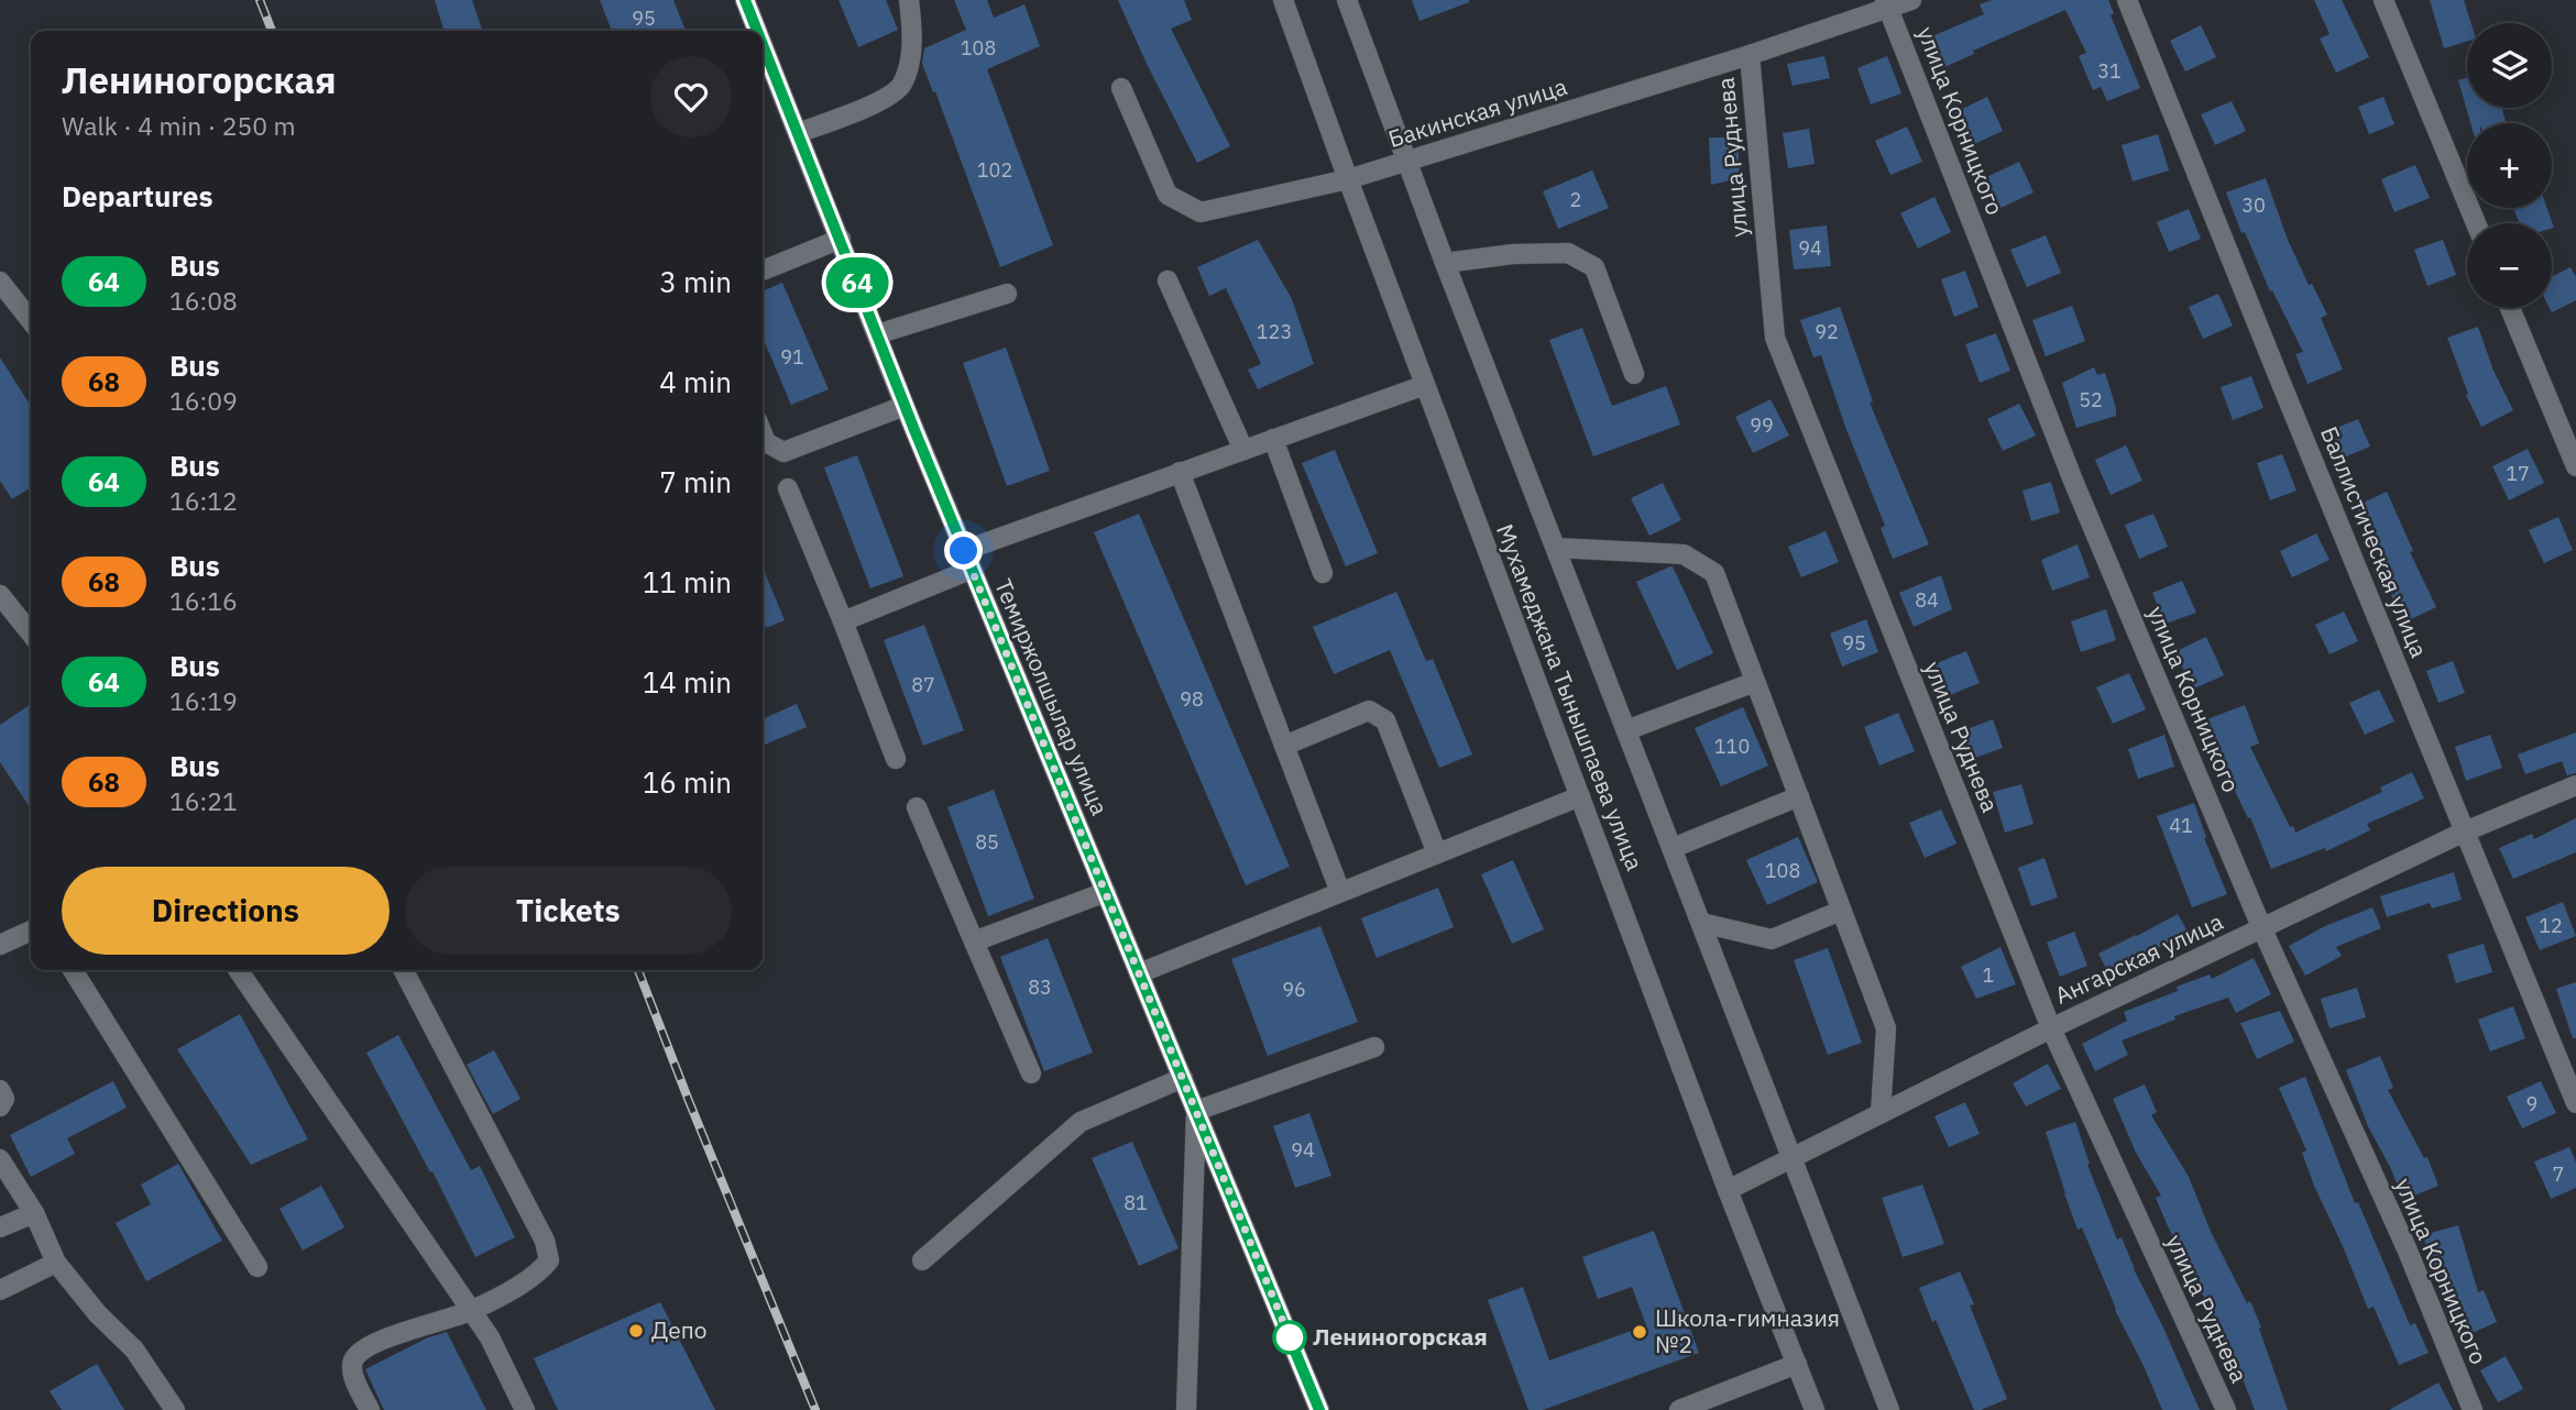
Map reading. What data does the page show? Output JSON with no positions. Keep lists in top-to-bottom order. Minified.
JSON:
{"streets":{"street":["Бакинская улица","улица Корницкого","улица Руднева","Баллистическая улица","Темиржолшылар улица","Мухамеджана Тынышпаева улица","Ангарская улица"]},"crossings":[["Бакинская улица","улица Корницкого"],["Бакинская улица","улица Руднева"],["Бакинская улица","Мухамеджана Тынышпаева улица"],["улица Корницкого","Ангарская улица"],["улица Руднева","Ангарская улица"],["Баллистическая улица","Ангарская улица"],["Мухамеджана Тынышпаева улица","Ангарская улица"]],"places":["Депо","Школа-гимназия №2","Лениногорская"],"lines":["bus line 64"],"house_numbers":["95","108","31","102","2","30","94","123","92","91","52","99","17","84","95","87","98","110","41","85","108","12","1","83","96","9","94","7","81"],"page":{"on_map":"64","map_buttons":["+","−"],"heading":[["Лениногорская","Walk · 4 min · 250 m"],"Departures"],"list":[{"mark":"64","name":"Bus","note":"16:08","value":"3 min"},{"mark":"68","name":"Bus","note":"16:09","value":"4 min"},{"mark":"64","name":"Bus","note":"16:12","value":"7 min"},{"mark":"68","name":"Bus","note":"16:16","value":"11 min"},{"mark":"64","name":"Bus","note":"16:19","value":"14 min"},{"mark":"68","name":"Bus","note":"16:21","value":"16 min"}],"buttons":["Directions","Tickets"]}}
